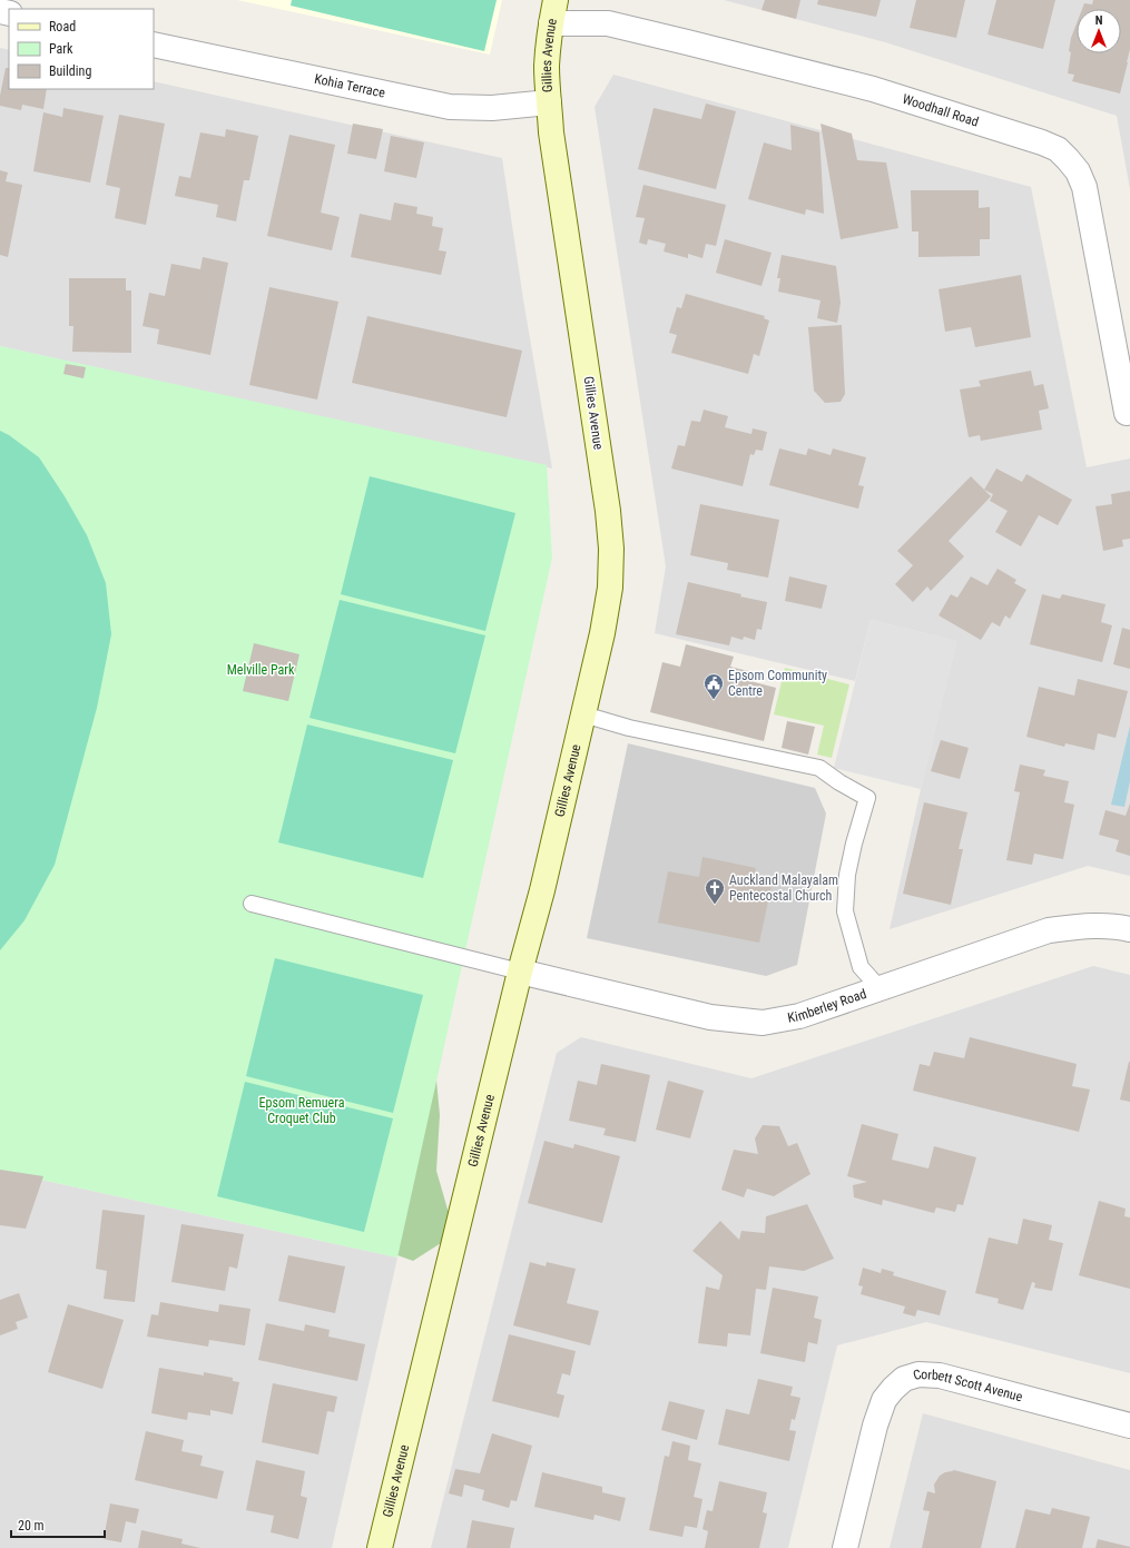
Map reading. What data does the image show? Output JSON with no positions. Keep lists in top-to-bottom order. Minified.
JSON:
{"streets":{"main road":["Gillies Avenue"],"street":["Kohia Terrace","Woodhall Road","Kimberley Road","Corbett Scott Avenue"]},"crossings":[["Gillies Avenue","Kohia Terrace"],["Gillies Avenue","Woodhall Road"],["Gillies Avenue","Kimberley Road"]],"parks":["Melville Park","Epsom Remuera Croquet Club"],"places":{"public building":["Epsom Community Centre"],"church":["Auckland Malayalam Pentecostal Church"]},"legend":["Road","Park","Building"],"scale_bar":"20 m","north":"top"}
